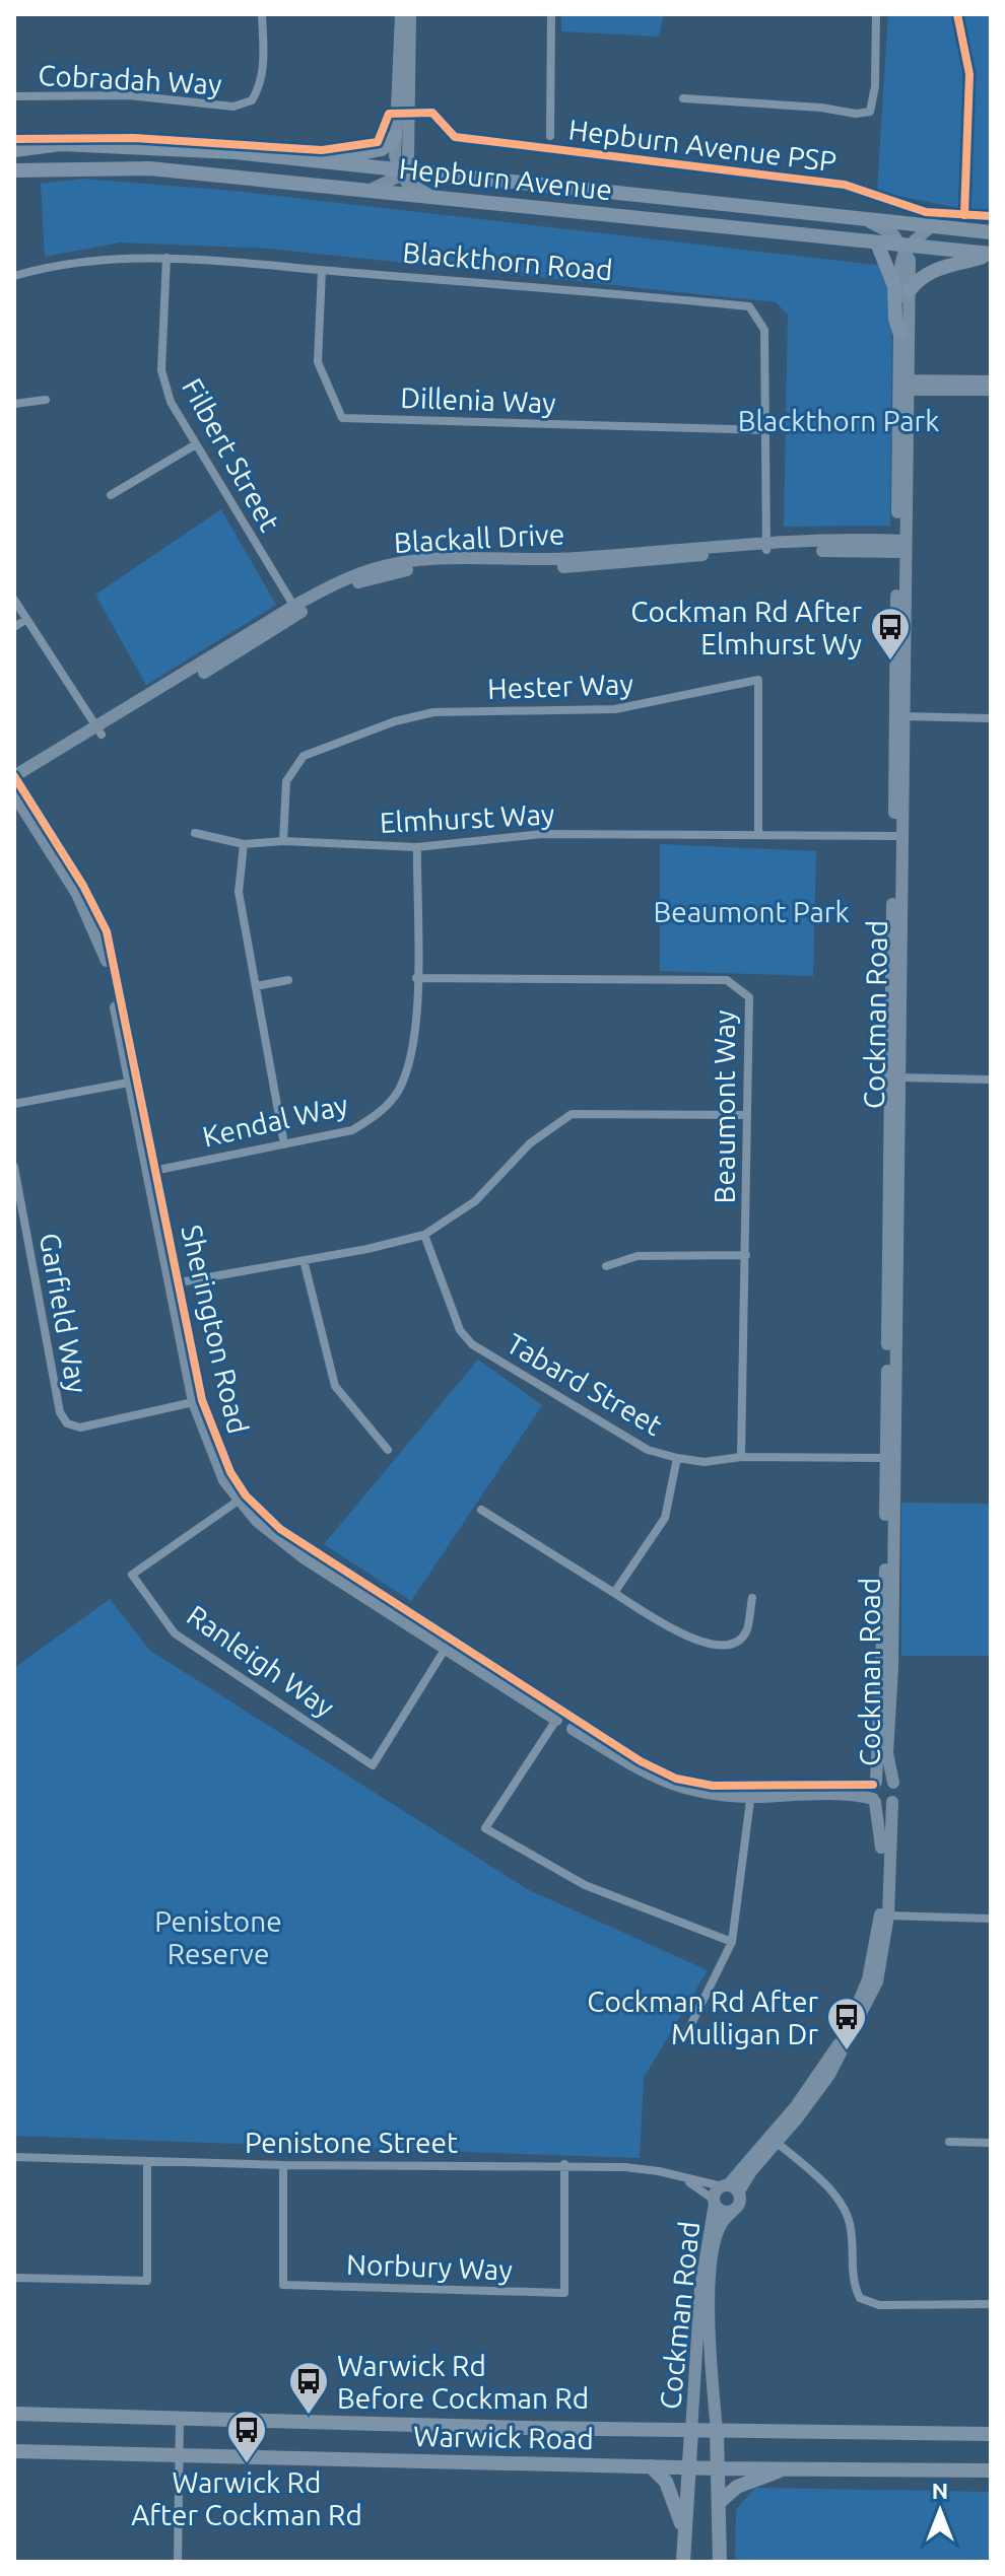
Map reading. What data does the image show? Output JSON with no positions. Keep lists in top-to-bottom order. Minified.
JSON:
{"streets":{"main road":["Hepburn Avenue","Blackall Drive","Cockman Road","Sherington Road","Warwick Road"],"street":["Cobradah Way","Blackthorn Road","Dillenia Way","Filbert Street","Hester Way","Elmhurst Way","Beaumont Way","Kendal Way","Garfield Way","Tabard Street","Ranleigh Way","Penistone Street","Norbury Way"],"cycle path":["Hepburn Avenue PSP"]},"crossings":[["Hepburn Avenue","Cockman Road"],["Blackthorn Road","Dillenia Way"],["Blackthorn Road","Filbert Street"],["Blackthorn Road","Blackall Drive"],["Filbert Street","Blackall Drive"],["Blackall Drive","Cockman Road"],["Blackall Drive","Sherington Road"],["Hester Way","Elmhurst Way"],["Elmhurst Way","Cockman Road"],["Elmhurst Way","Kendal Way"],["Cockman Road","Sherington Road"],["Cockman Road","Tabard Street"],["Cockman Road","Penistone Street"],["Cockman Road","Warwick Road"],["Beaumont Way","Kendal Way"],["Beaumont Way","Tabard Street"],["Kendal Way","Sherington Road"],["Garfield Way","Sherington Road"],["Sherington Road","Ranleigh Way"],["Penistone Street","Norbury Way"]],"parks":["Blackthorn Park","Beaumont Park","Penistone Reserve"],"places":{"bus stop":["Cockman Rd After Elmhurst Wy","Cockman Rd After Mulligan Dr","Warwick Rd Before Cockman Rd","Warwick Rd After Cockman Rd"]},"north":"top"}
